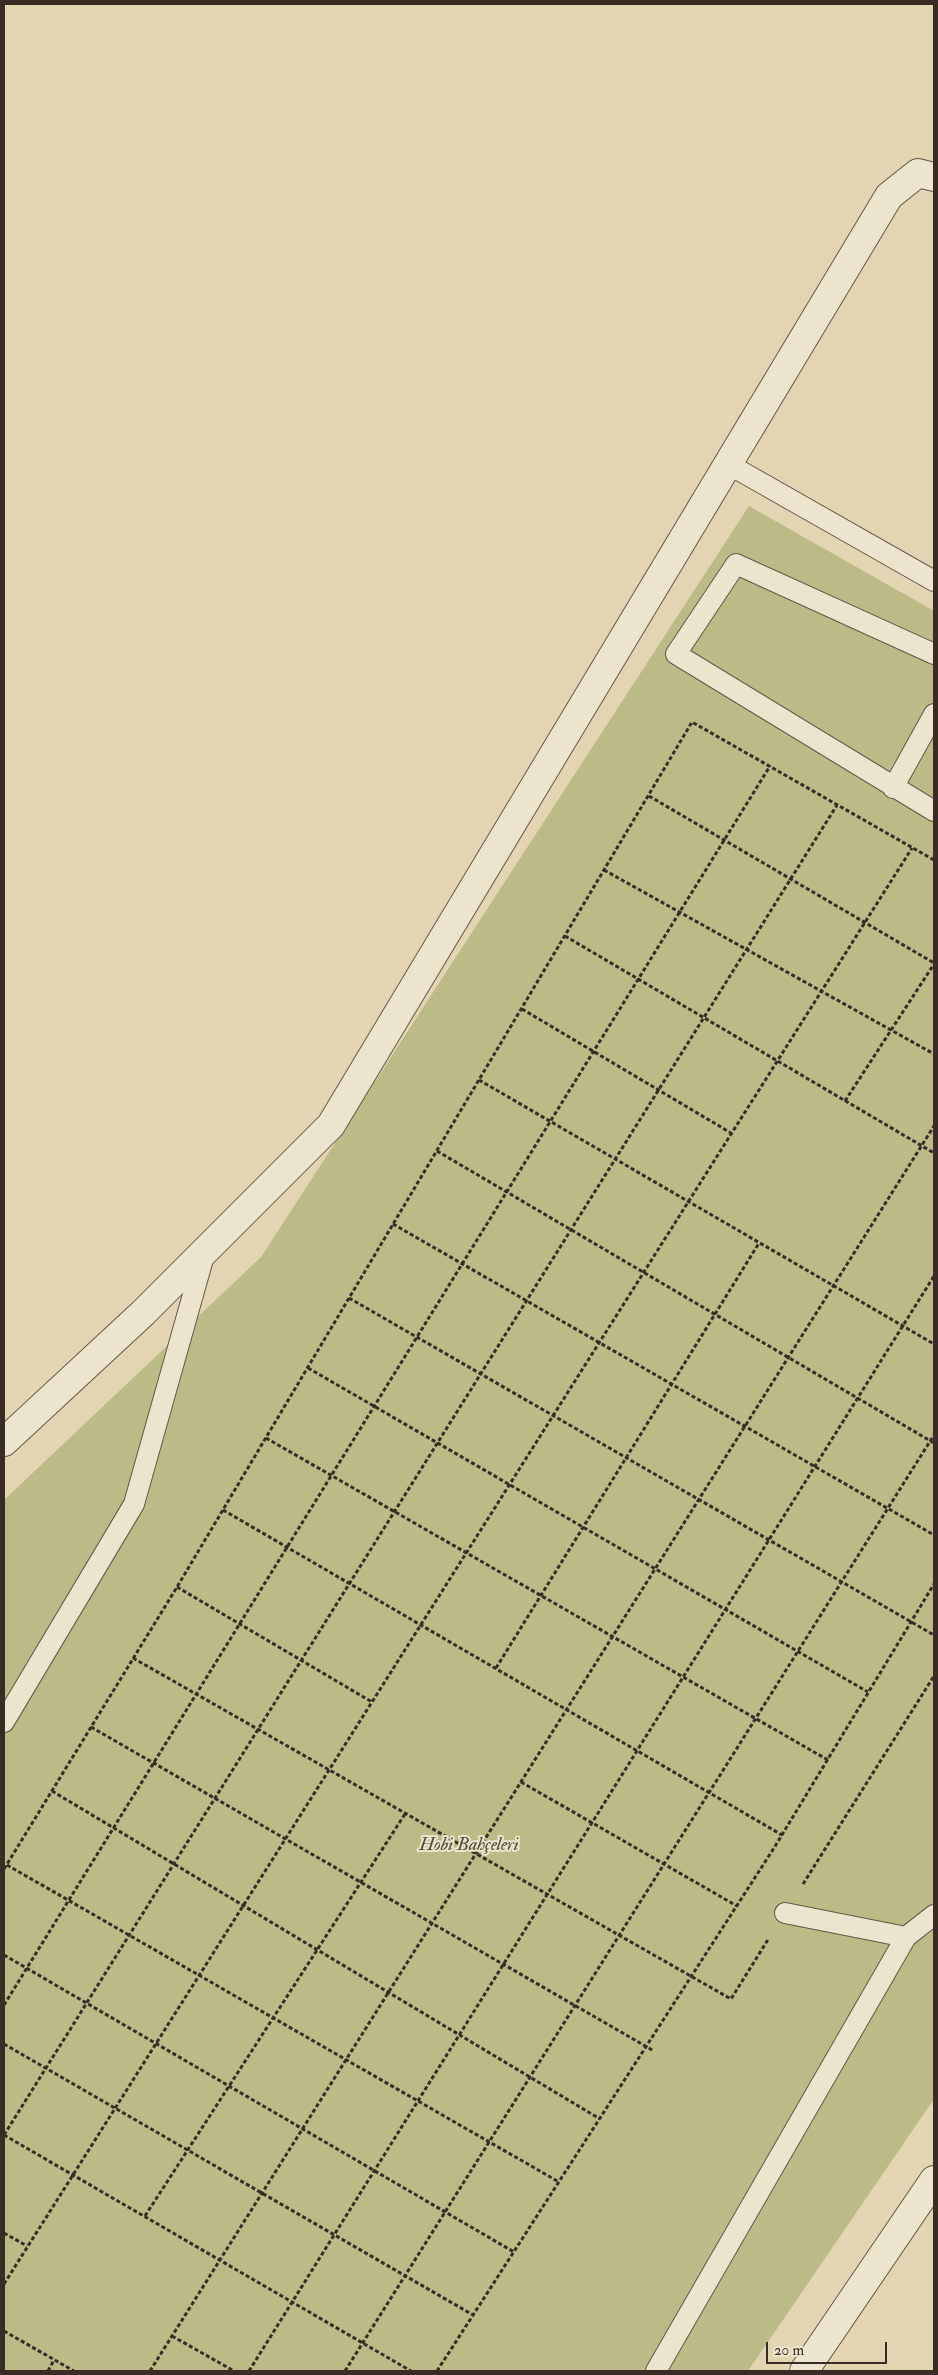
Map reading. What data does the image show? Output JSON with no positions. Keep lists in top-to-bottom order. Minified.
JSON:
{"parks":["Hobi Bahçeleri"],"scale_bar":"20 m"}
